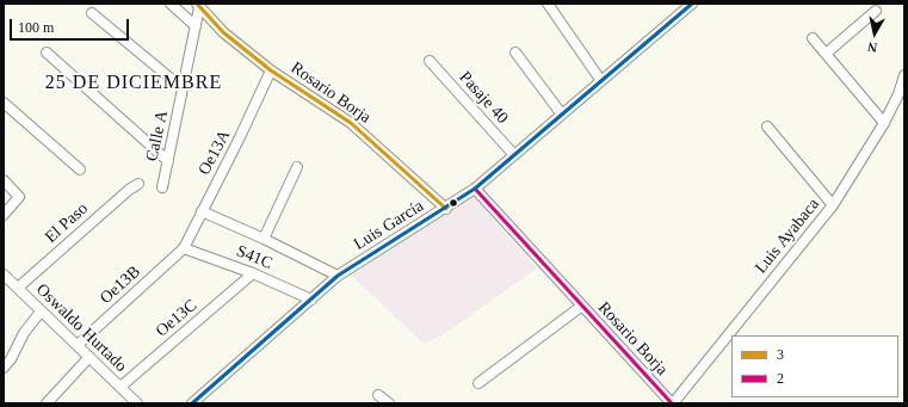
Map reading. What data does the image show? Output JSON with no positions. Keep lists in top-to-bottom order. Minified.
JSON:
{"streets":{"street":["Rosario Borja","Pasaje 40","Calle A","Oe13A","El Paso","Luis García","Luis Ayabaca","S41C","Oe13B","Oe13C","Oswaldo Hurtado"]},"crossings":[["Rosario Borja","Calle A"],["Rosario Borja","Oe13A"],["Rosario Borja","Luis García"],["Rosario Borja","Luis Ayabaca"],["Pasaje 40","Luis García"],["Oe13A","S41C"],["Oe13A","Oe13B"],["El Paso","Oswaldo Hurtado"],["Luis García","S41C"],["S41C","Oe13B"],["S41C","Oe13C"],["Oe13B","Oswaldo Hurtado"],["Oe13C","Oswaldo Hurtado"]],"districts":["25 DE DICIEMBRE"],"lines":["transit line 3","transit line 2"],"legend":["3","2"],"scale_bar":"100 m","north":"bottom"}
